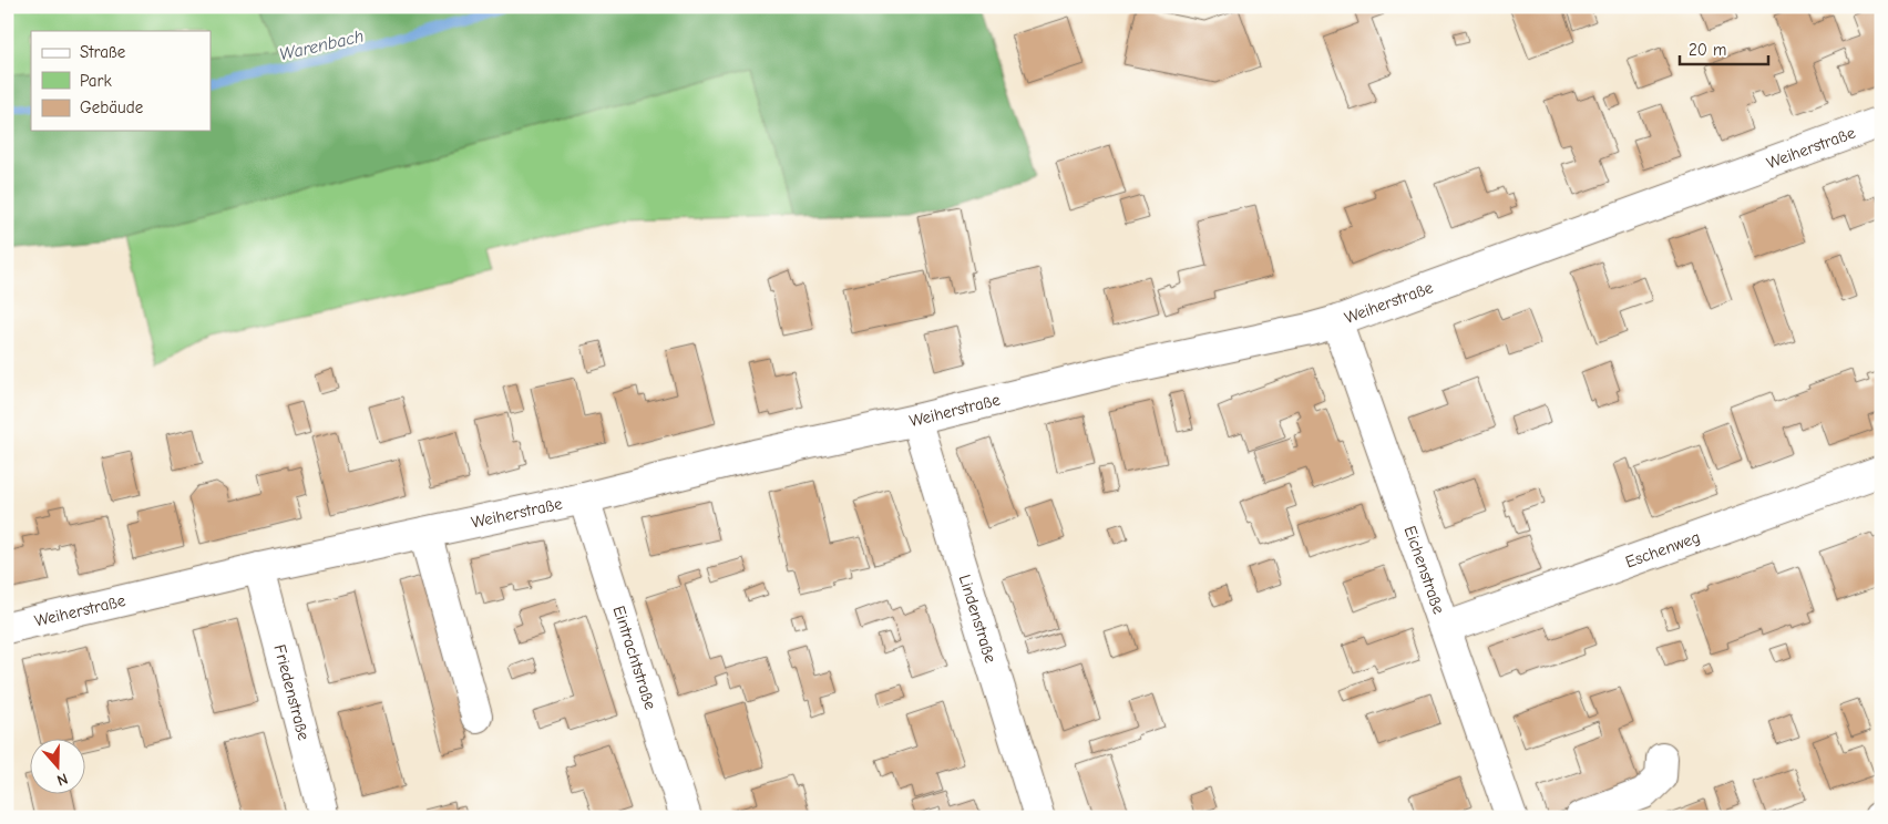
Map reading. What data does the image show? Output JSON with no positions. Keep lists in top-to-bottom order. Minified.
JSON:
{"streets":{"street":["Weiherstraße","Eschenweg","Eichenstraße","Lindenstraße","Eintrachtstraße","Friedenstraße"]},"crossings":[["Weiherstraße","Eichenstraße"],["Weiherstraße","Lindenstraße"],["Weiherstraße","Eintrachtstraße"],["Weiherstraße","Friedenstraße"],["Eschenweg","Eichenstraße"]],"water":["Warenbach"],"legend":["Straße","Park","Gebäude"],"scale_bar":"20 m","north":"bottom"}
